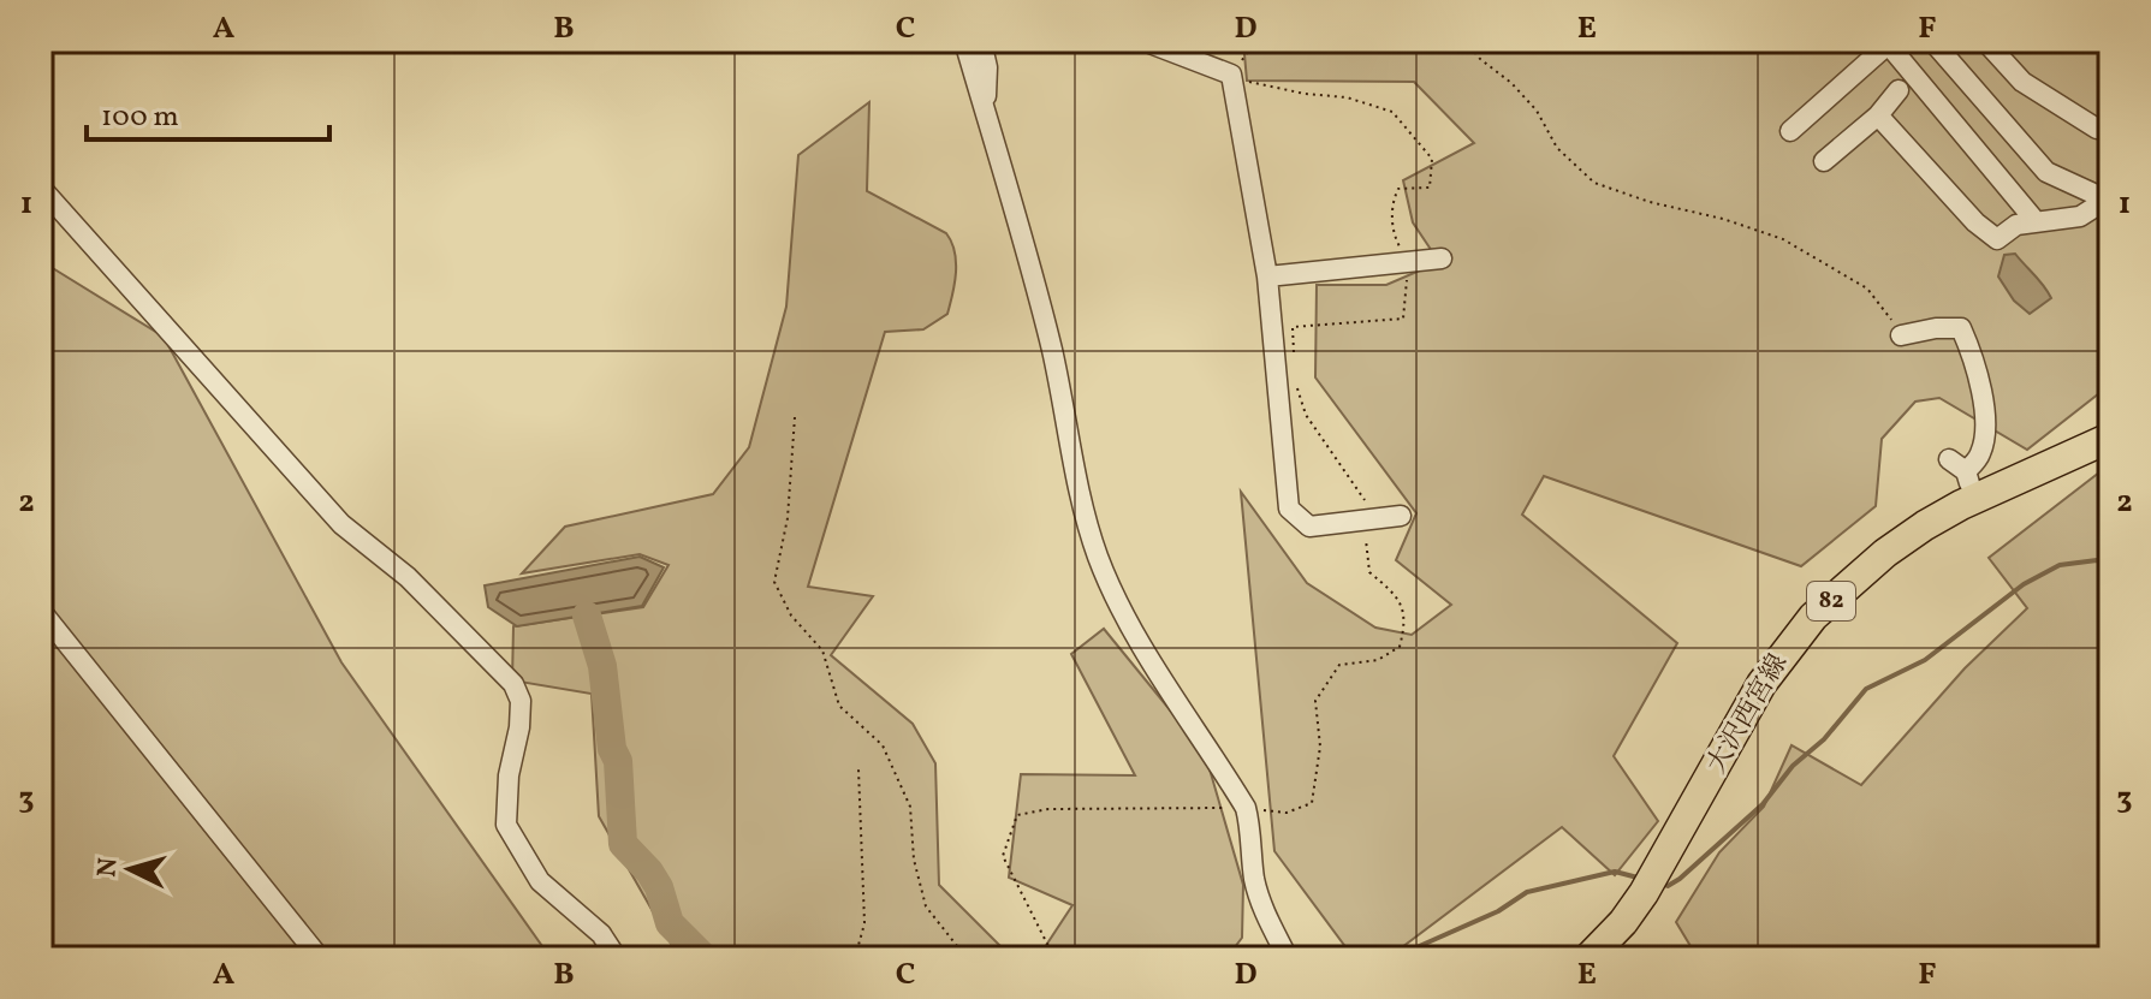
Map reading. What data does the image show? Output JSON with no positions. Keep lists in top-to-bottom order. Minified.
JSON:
{"streets":{"main road":["82","大沢西宮線"]},"scale_bar":"100 m","north":"left","grid":{"columns":["A","B","C","D","E","F"],"rows":["1","2","3"]}}
